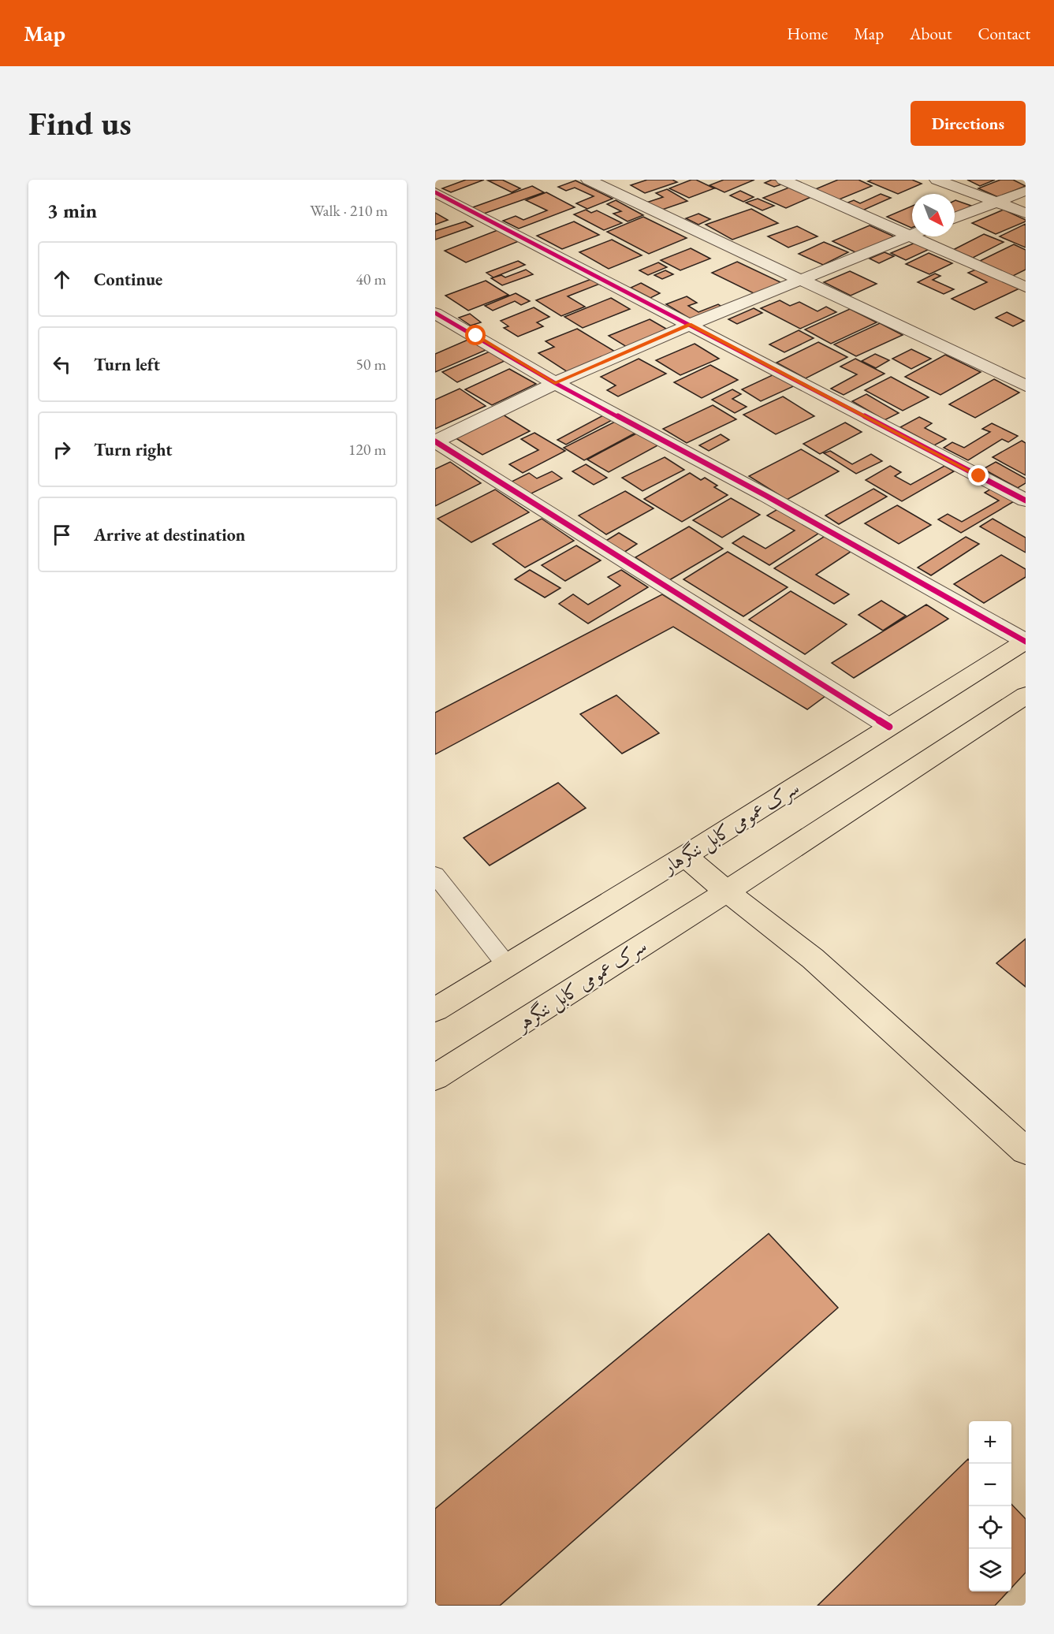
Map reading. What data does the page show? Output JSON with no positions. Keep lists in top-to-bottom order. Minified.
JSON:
{"streets":{"highway":["سرک عمومی کابل ننگرهار","سرک عمومی کابل ننگرهر"]},"north":"bottom right","page":{"header":"Map","nav":["Home","Map","About","Contact"],"buttons":"Directions","title":"Find us","heading":["3 min","Walk · 210 m"],"list":[["Continue","40 m"],["Turn left","50 m"],["Turn right","120 m"],"Arrive at destination"],"map_buttons":["+","−"]}}
